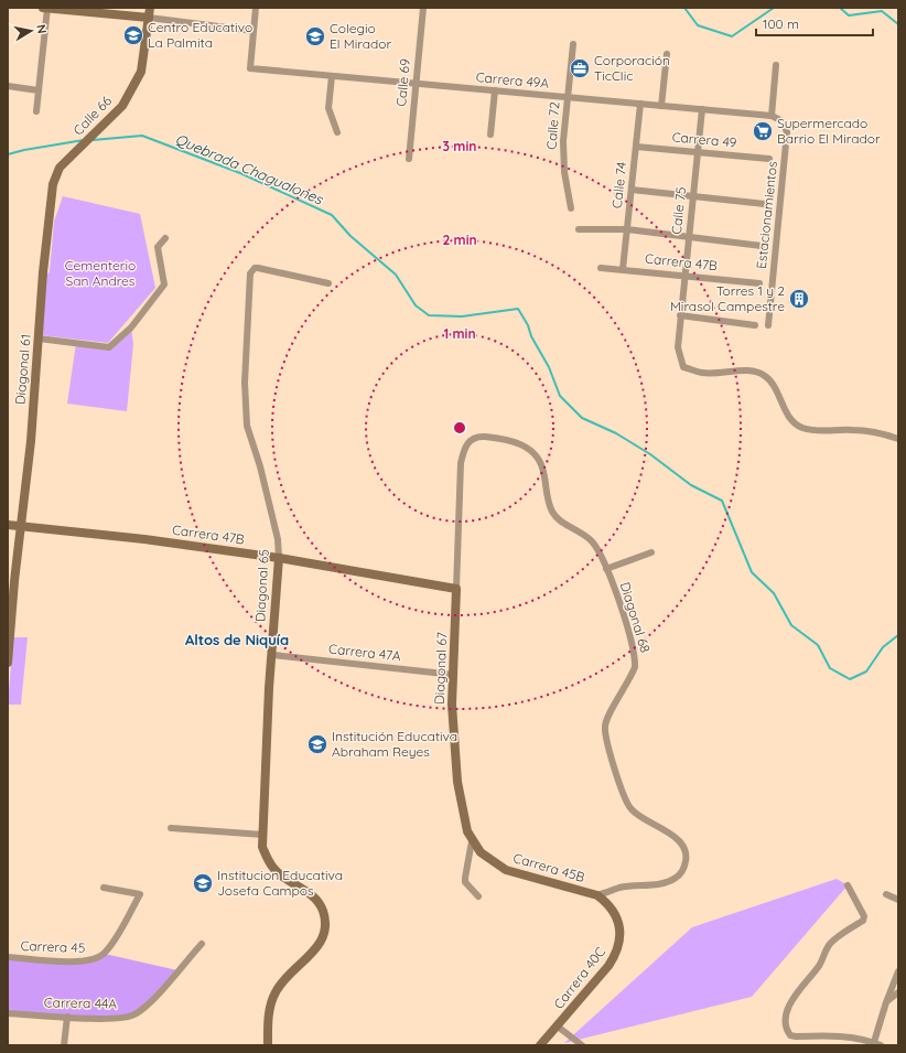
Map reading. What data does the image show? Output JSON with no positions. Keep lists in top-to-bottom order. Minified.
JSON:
{"streets":{"street":["Carrera 49A","Calle 69","Calle 66","Calle 72","Carrera 49","Calle 74","Calle 75","Estacionamientos","Carrera 47B","Diagonal 61","Diagonal 65","Diagonal 68","Carrera 47A","Diagonal 67","Carrera 45B","Carrera 45","Carrera 40C","Carrera 44A"]},"crossings":[["Carrera 49A","Calle 69"],["Carrera 49A","Calle 72"],["Carrera 49A","Calle 74"],["Carrera 49A","Calle 75"],["Carrera 49A","Estacionamientos"],["Calle 66","Diagonal 61"],["Carrera 49","Calle 74"],["Carrera 49","Calle 75"],["Calle 74","Carrera 47B"],["Calle 75","Carrera 47B"],["Carrera 47B","Diagonal 61"],["Carrera 47B","Diagonal 65"],["Carrera 47B","Diagonal 67"],["Diagonal 65","Carrera 47A"],["Diagonal 68","Diagonal 67"],["Diagonal 68","Carrera 45B"],["Carrera 47A","Diagonal 67"],["Diagonal 67","Carrera 45B"],["Carrera 45B","Carrera 40C"]],"districts":["Altos de Niquía"],"water":["Quebrada Chagualones"],"parks":["Cementerio San Andres"],"places":{"school or university":["Centro Educativo La Palmita","Colegio El Mirador","Institución Educativa Abraham Reyes","Institucion Educativa Josefa Campos"],"office":["Corporación TicClic"],"supermarket":["Supermercado Barrio El Mirador"],"building":["Torres 1 y 2 Mirasol Campestre"]},"scale_bar":"100 m","north":"right","rings":["3 min","2 min","1 min"]}
